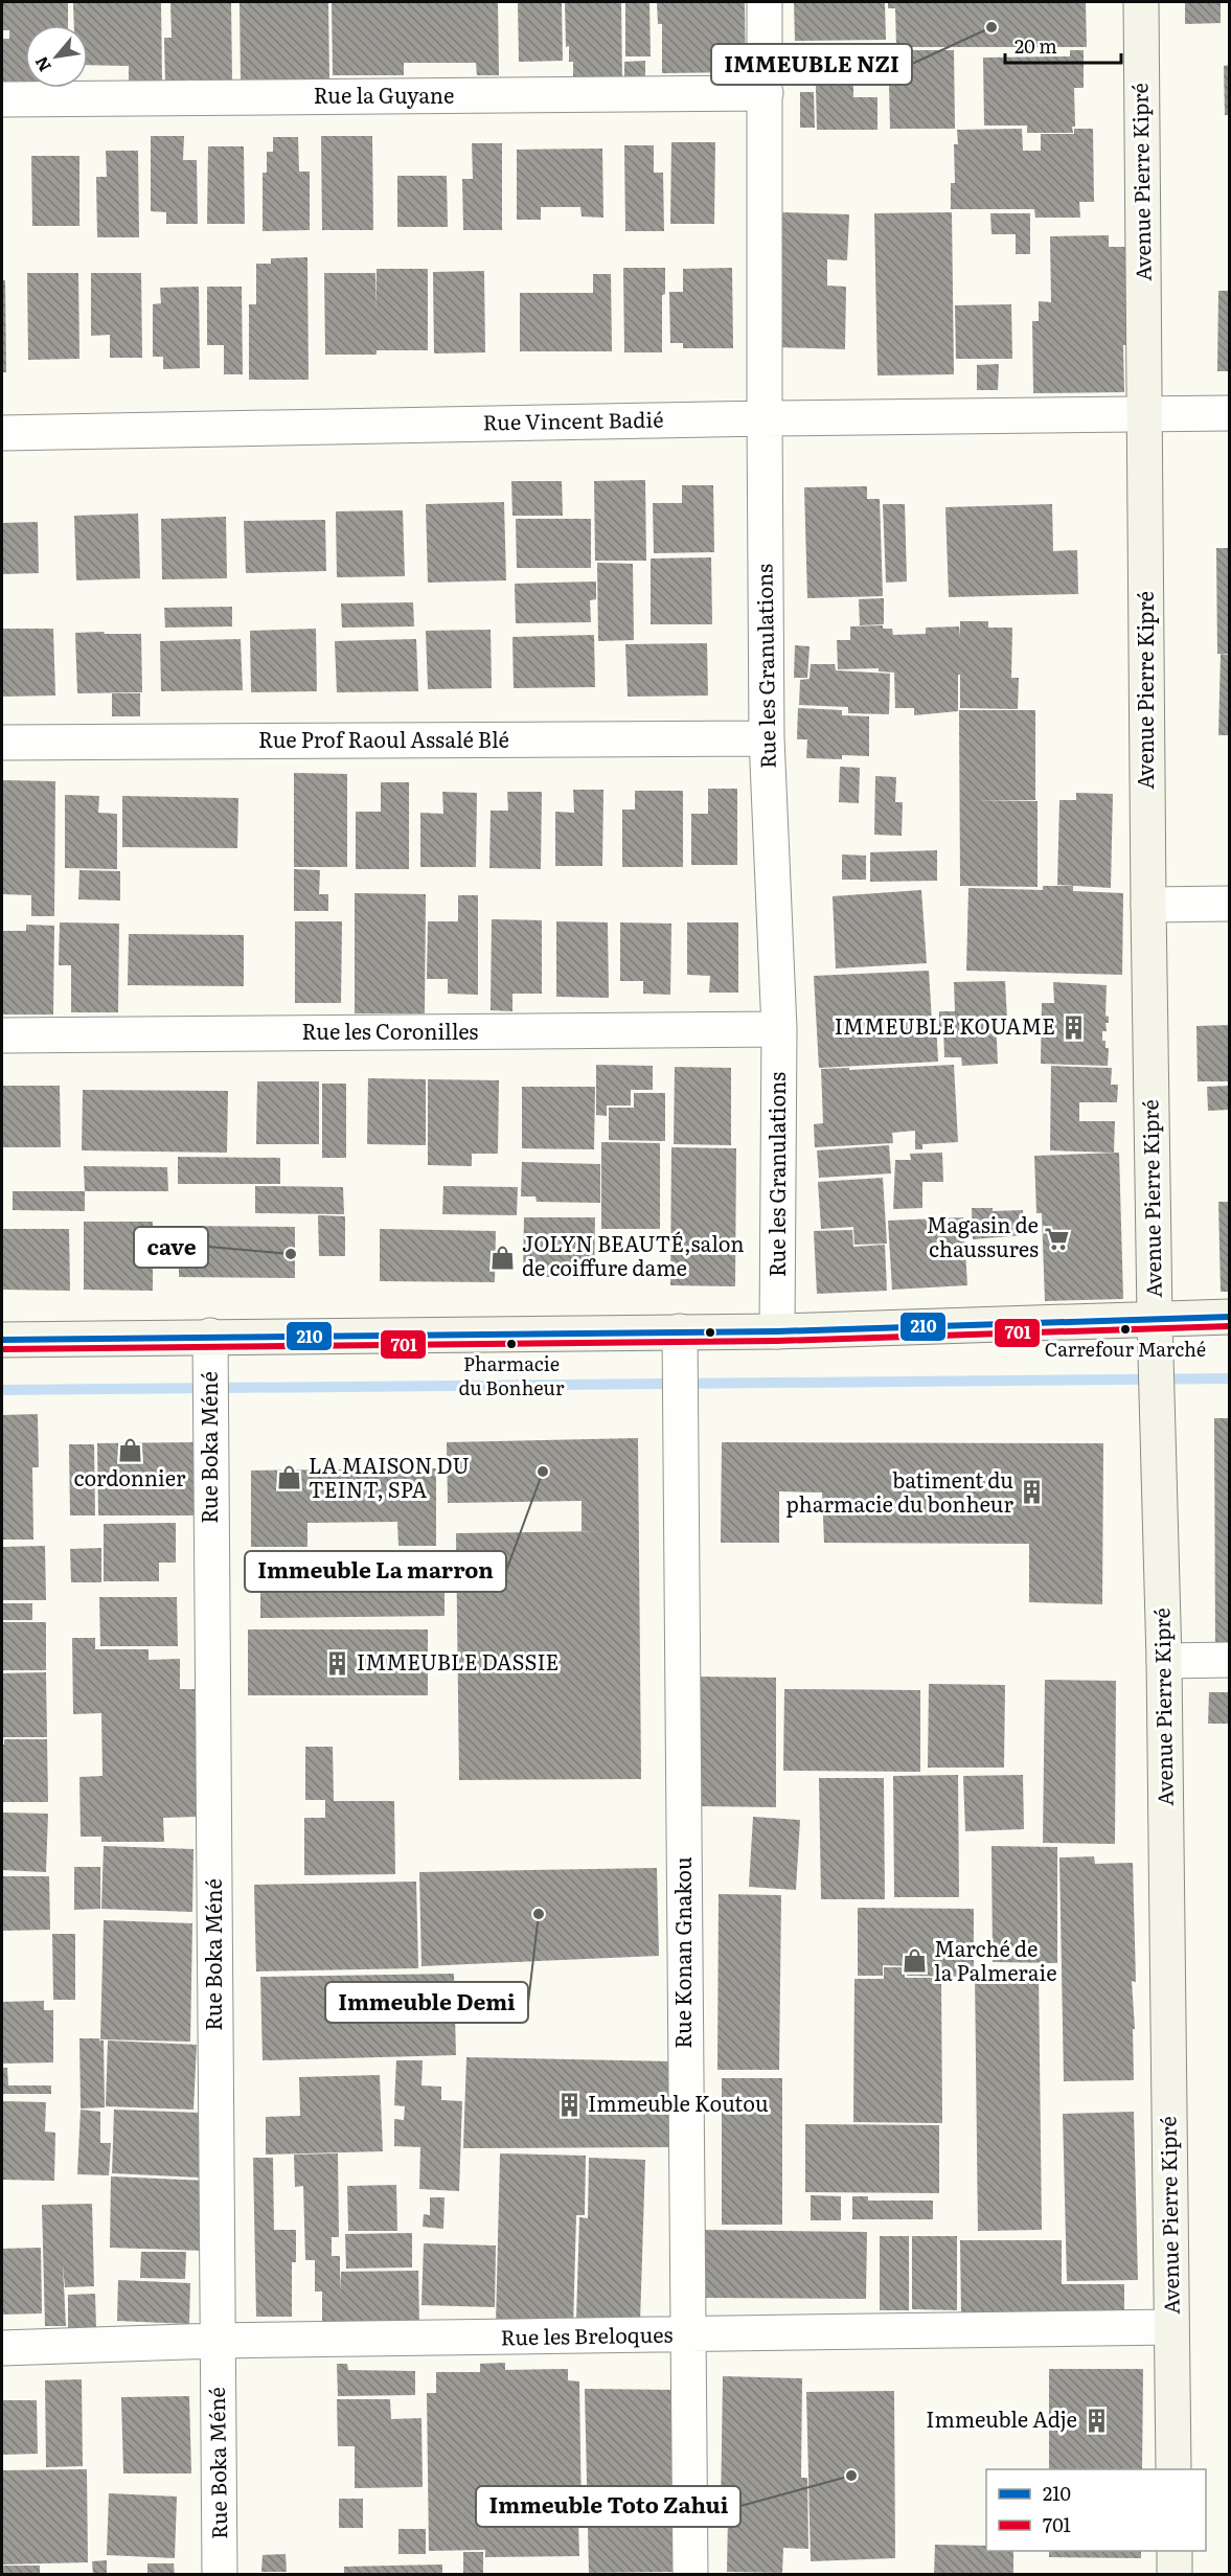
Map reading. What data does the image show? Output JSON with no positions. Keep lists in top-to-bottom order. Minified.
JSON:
{"streets":{"street":["Rue la Guyane","Avenue Pierre Kipré","Rue Vincent Badié","Rue les Granulations","Rue Prof Raoul Assalé Blé","Rue les Coronilles","Rue Boka Méné","Rue Konan Gnakou","Rue les Breloques"]},"crossings":[["Rue la Guyane","Rue les Granulations"],["Avenue Pierre Kipré","Rue Vincent Badié"],["Avenue Pierre Kipré","Rue les Breloques"],["Rue Vincent Badié","Rue les Granulations"],["Rue les Granulations","Rue Prof Raoul Assalé Blé"],["Rue les Granulations","Rue les Coronilles"],["Rue Boka Méné","Rue les Breloques"],["Rue Konan Gnakou","Rue les Breloques"]],"places":{"other":["IMMEUBLE NZI","cave","Carrefour Marché","Pharmacie du Bonheur","Immeuble La marron","Immeuble Demi","Immeuble Toto Zahui"],"building":["IMMEUBLE KOUAME","batiment du pharmacie du bonheur","IMMEUBLE DASSIE","Immeuble Koutou","Immeuble Adje"],"supermarket":["Magasin de chaussures"],"shop":["JOLYN BEAUTÉ,salon de coiffure dame","cordonnier","LA MAISON DU TEINT, SPA","Marché de la Palmeraie"]},"lines":["transit line 210","transit line 701"],"legend":["210","701"],"scale_bar":"20 m","north":"bottom left"}
